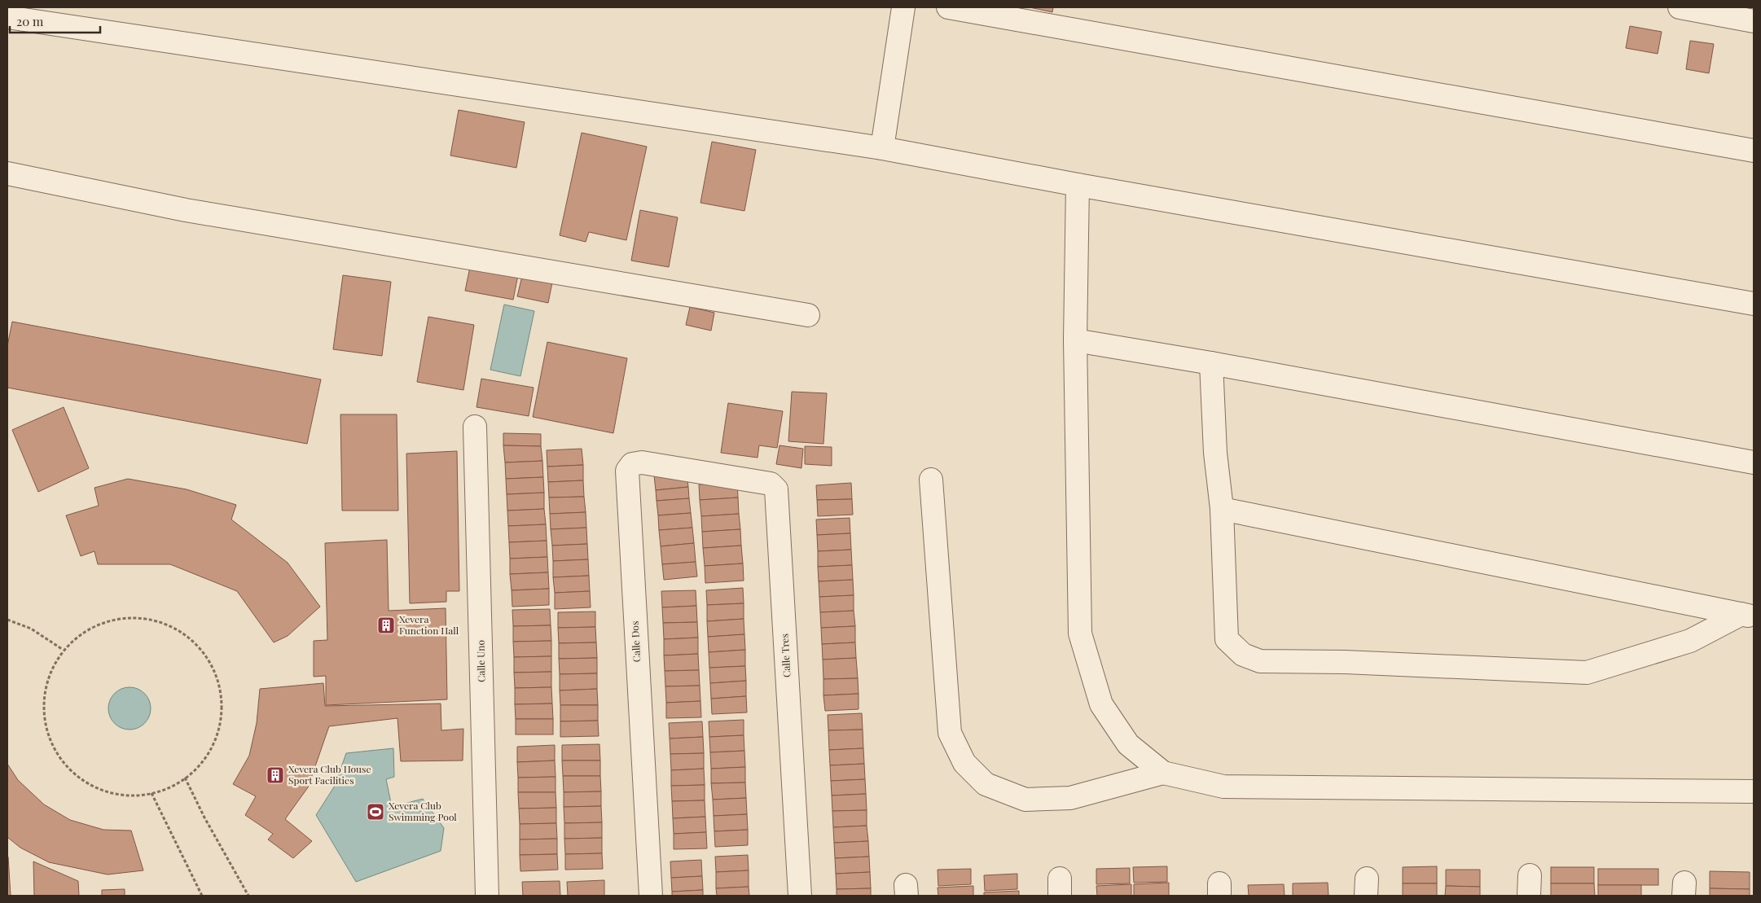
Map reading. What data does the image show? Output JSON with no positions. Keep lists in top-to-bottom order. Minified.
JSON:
{"streets":{"street":["Calle Dos","Calle Tres","Calle Uno"]},"crossings":[["Calle Dos","Calle Tres"]],"places":{"building":["Xevera Function Hall","Xevera Club House Sport Facilities"],"sports":["Xevera Club Swimming Pool"]},"scale_bar":"20 m"}
